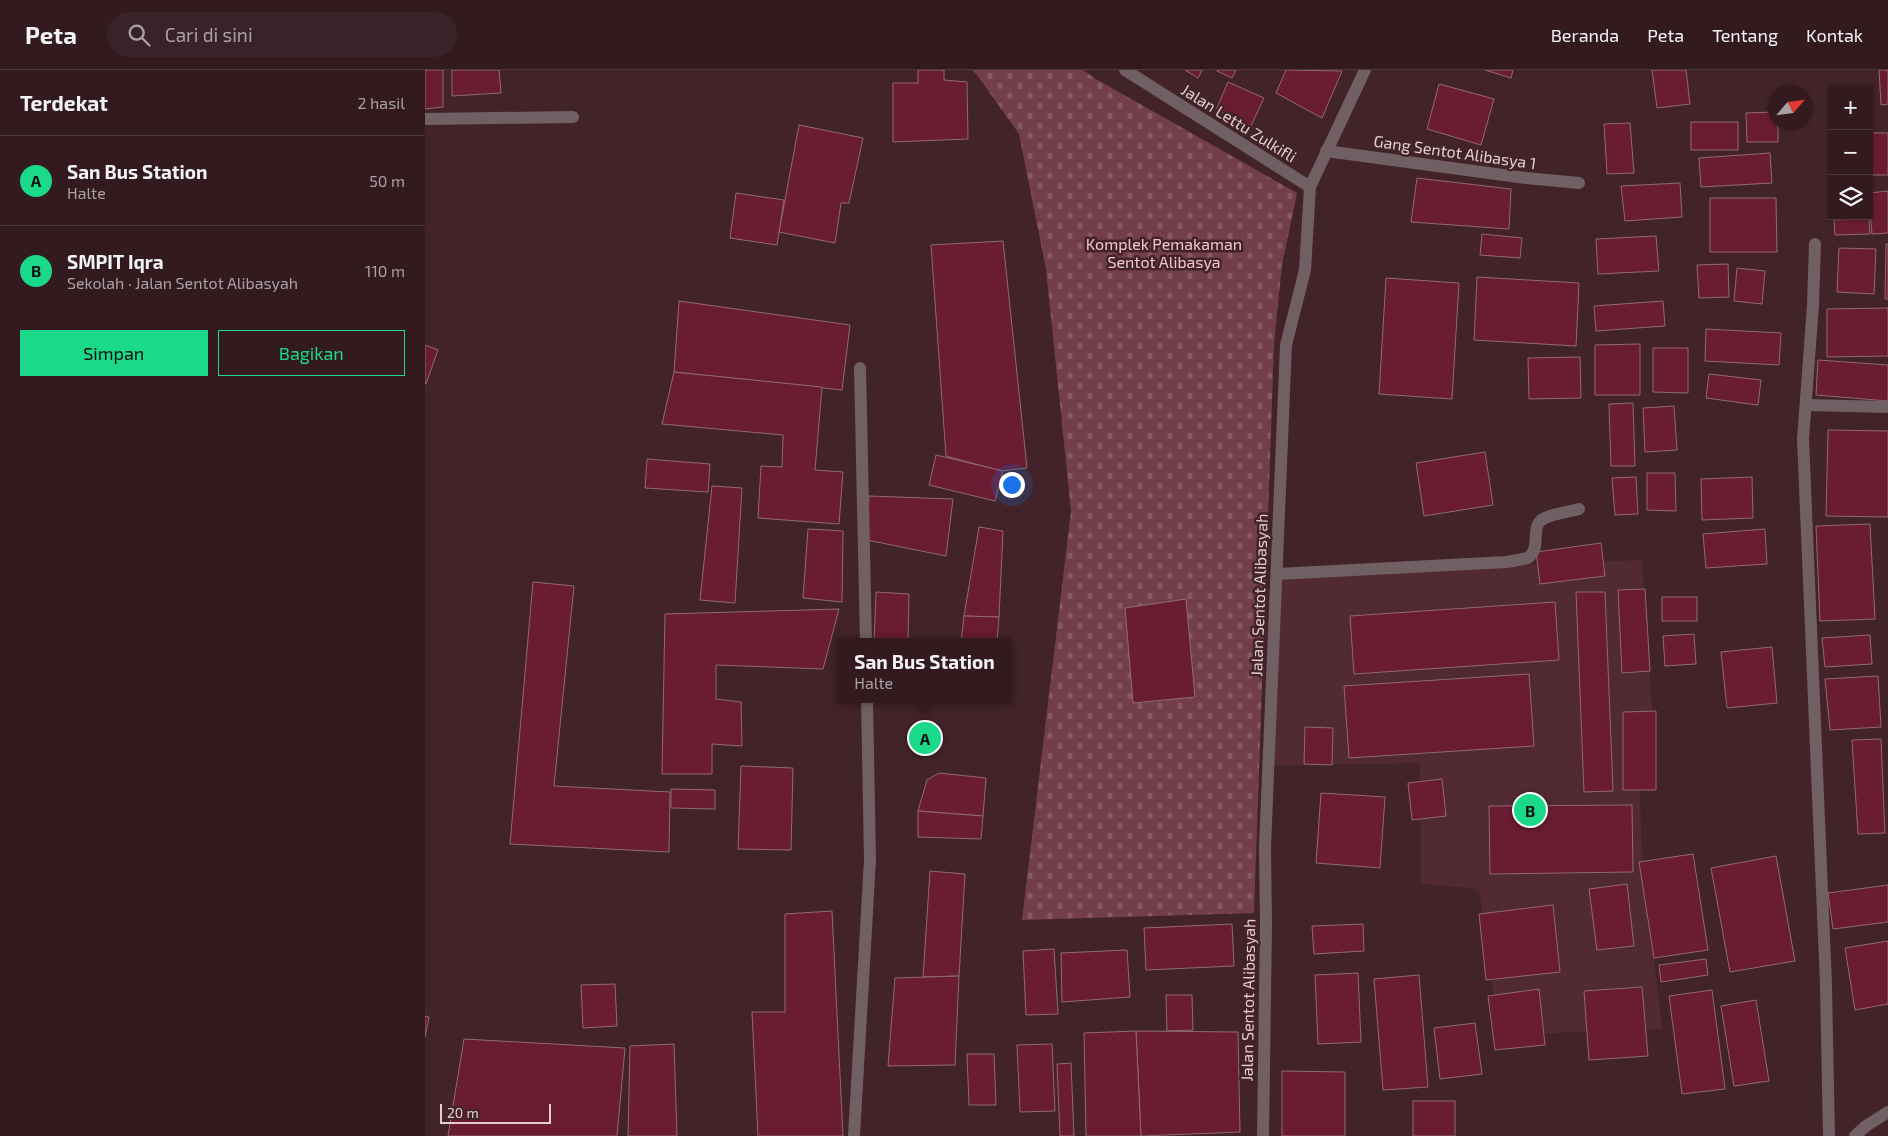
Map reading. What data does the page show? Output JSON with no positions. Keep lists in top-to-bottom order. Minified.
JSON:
{"streets":{"street":["Jalan Lettu Zulkifli","Gang Sentot Alibasya 1","Jalan Sentot Alibasyah"]},"crossings":[["Jalan Lettu Zulkifli","Jalan Sentot Alibasyah"],["Gang Sentot Alibasya 1","Jalan Sentot Alibasyah"]],"parks":["Komplek Pemakaman Sentot Alibasya"],"scale_bar":"20 m","north":"top right","page":{"header":"Peta","search":"Cari di sini","nav":["Beranda","Peta","Tentang","Kontak"],"heading":["Terdekat","2 hasil"],"map_buttons":["+","−"],"list":[{"mark":"A","name":"San Bus Station","note":"Halte","value":"50 m"},{"mark":"B","name":"SMPIT Iqra","note":"Sekolah · Jalan Sentot Alibasyah","value":"110 m"}],"buttons":["Simpan","Bagikan"],"popup":["San Bus Station","Halte"],"pins":["A","B"],"scale":"20 m"}}
